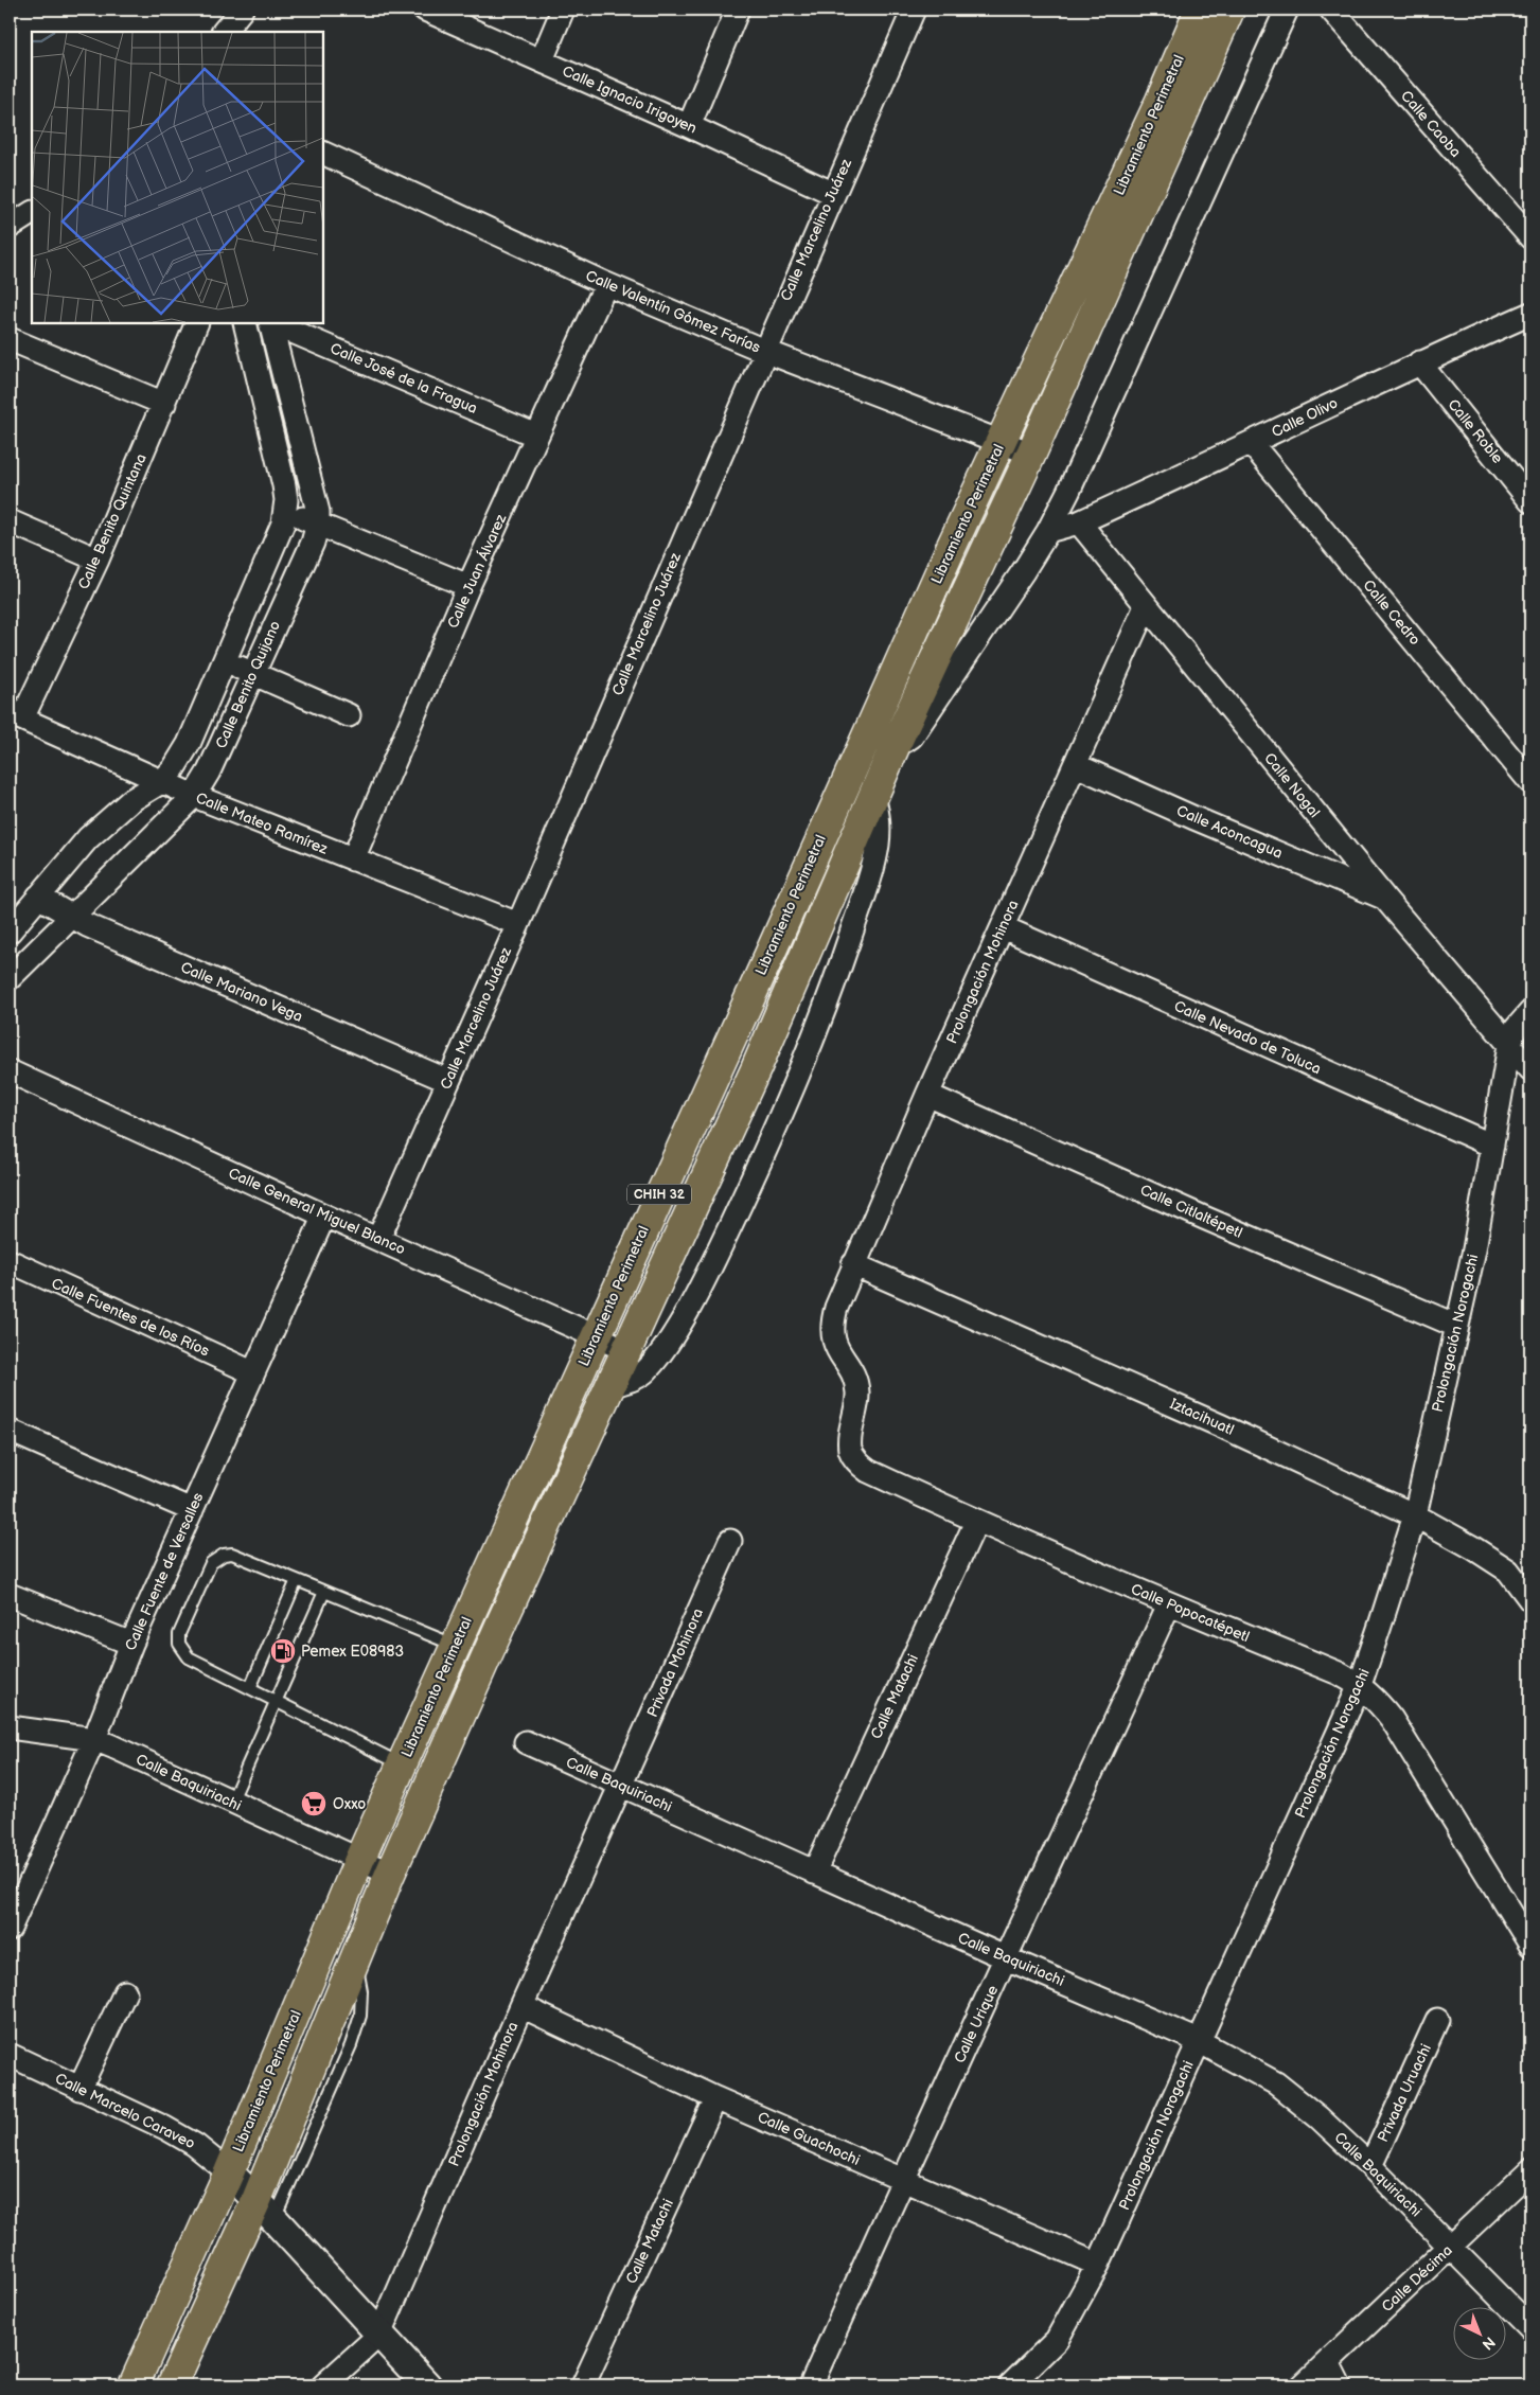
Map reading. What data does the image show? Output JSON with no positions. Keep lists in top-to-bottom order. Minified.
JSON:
{"streets":{"main road":["Libramiento Perimetral","CHIH 32"],"street":["Calle Ignacio Irigoyen","Calle Caoba","Calle Marcelino Juárez","Calle Valentín Gómez Farías","Calle José de la Fragua","Calle Olivo","Calle Roble","Calle Benito Quintana","Calle Juan Álvarez","Calle Cedro","Calle Benito Quijano","Calle Nogal","Calle Mateo Ramírez","Calle Aconcagua","Prolongación Mohinora","Calle Mariano Vega","Calle Nevado de Toluca","Calle General Miguel Blanco","Calle Citlaltépetl","Calle Fuentes de los Ríos","Prolongación Norogachi","Iztacihuatl","Calle Fuente de Versalles","Calle Popocatépetl","Privada Mohinora","Calle Matachi","Calle Baquiriachi","Calle Urique","Privada Uruachi","Calle Marcelo Caraveo","Calle Guachochi","Calle Décima"]},"crossings":[["Calle Ignacio Irigoyen","Calle Marcelino Juárez"],["Libramiento Perimetral","Calle Valentín Gómez Farías"],["Libramiento Perimetral","Calle General Miguel Blanco"],["Libramiento Perimetral","Calle Baquiriachi"],["Libramiento Perimetral","Calle Marcelo Caraveo"],["Calle Marcelino Juárez","Calle Valentín Gómez Farías"],["Calle Marcelino Juárez","Calle Mateo Ramírez"],["Calle Marcelino Juárez","Calle Mariano Vega"],["Calle Marcelino Juárez","Calle General Miguel Blanco"],["Calle Valentín Gómez Farías","Calle Juan Álvarez"],["Calle José de la Fragua","Calle Juan Álvarez"],["Calle Olivo","Calle Roble"],["Calle Olivo","Calle Cedro"],["Calle Olivo","Calle Nogal"],["Calle Benito Quintana","Calle Mateo Ramírez"],["Calle Juan Álvarez","Calle Mateo Ramírez"],["Calle Benito Quijano","Calle Mateo Ramírez"],["Calle Benito Quijano","Calle Mariano Vega"],["Calle Nogal","Calle Aconcagua"],["Calle Nogal","Prolongación Mohinora"],["Calle Nogal","Prolongación Norogachi"],["Calle Aconcagua","Prolongación Mohinora"],["Prolongación Mohinora","Calle Nevado de Toluca"],["Prolongación Mohinora","Calle Citlaltépetl"],["Prolongación Mohinora","Iztacihuatl"],["Prolongación Mohinora","Calle Popocatépetl"],["Prolongación Mohinora","Privada Mohinora"],["Prolongación Mohinora","Calle Baquiriachi"],["Prolongación Mohinora","Calle Marcelo Caraveo"],["Prolongación Mohinora","Calle Guachochi"],["Calle Nevado de Toluca","Prolongación Norogachi"],["Calle General Miguel Blanco","Calle Fuente de Versalles"],["Calle Citlaltépetl","Prolongación Norogachi"],["Calle Fuentes de los Ríos","Calle Fuente de Versalles"],["Prolongación Norogachi","Iztacihuatl"],["Prolongación Norogachi","Calle Popocatépetl"],["Prolongación Norogachi","Calle Baquiriachi"],["Prolongación Norogachi","Calle Guachochi"],["Calle Fuente de Versalles","Calle Baquiriachi"],["Calle Popocatépetl","Calle Matachi"],["Calle Popocatépetl","Calle Urique"],["Privada Mohinora","Calle Baquiriachi"],["Calle Matachi","Calle Baquiriachi"],["Calle Matachi","Calle Guachochi"],["Calle Baquiriachi","Calle Urique"],["Calle Baquiriachi","Privada Uruachi"],["Calle Baquiriachi","Calle Décima"],["Calle Urique","Calle Guachochi"]],"places":{"fuel station":["Pemex E08983"],"supermarket":["Oxxo"]},"north":"bottom right"}
